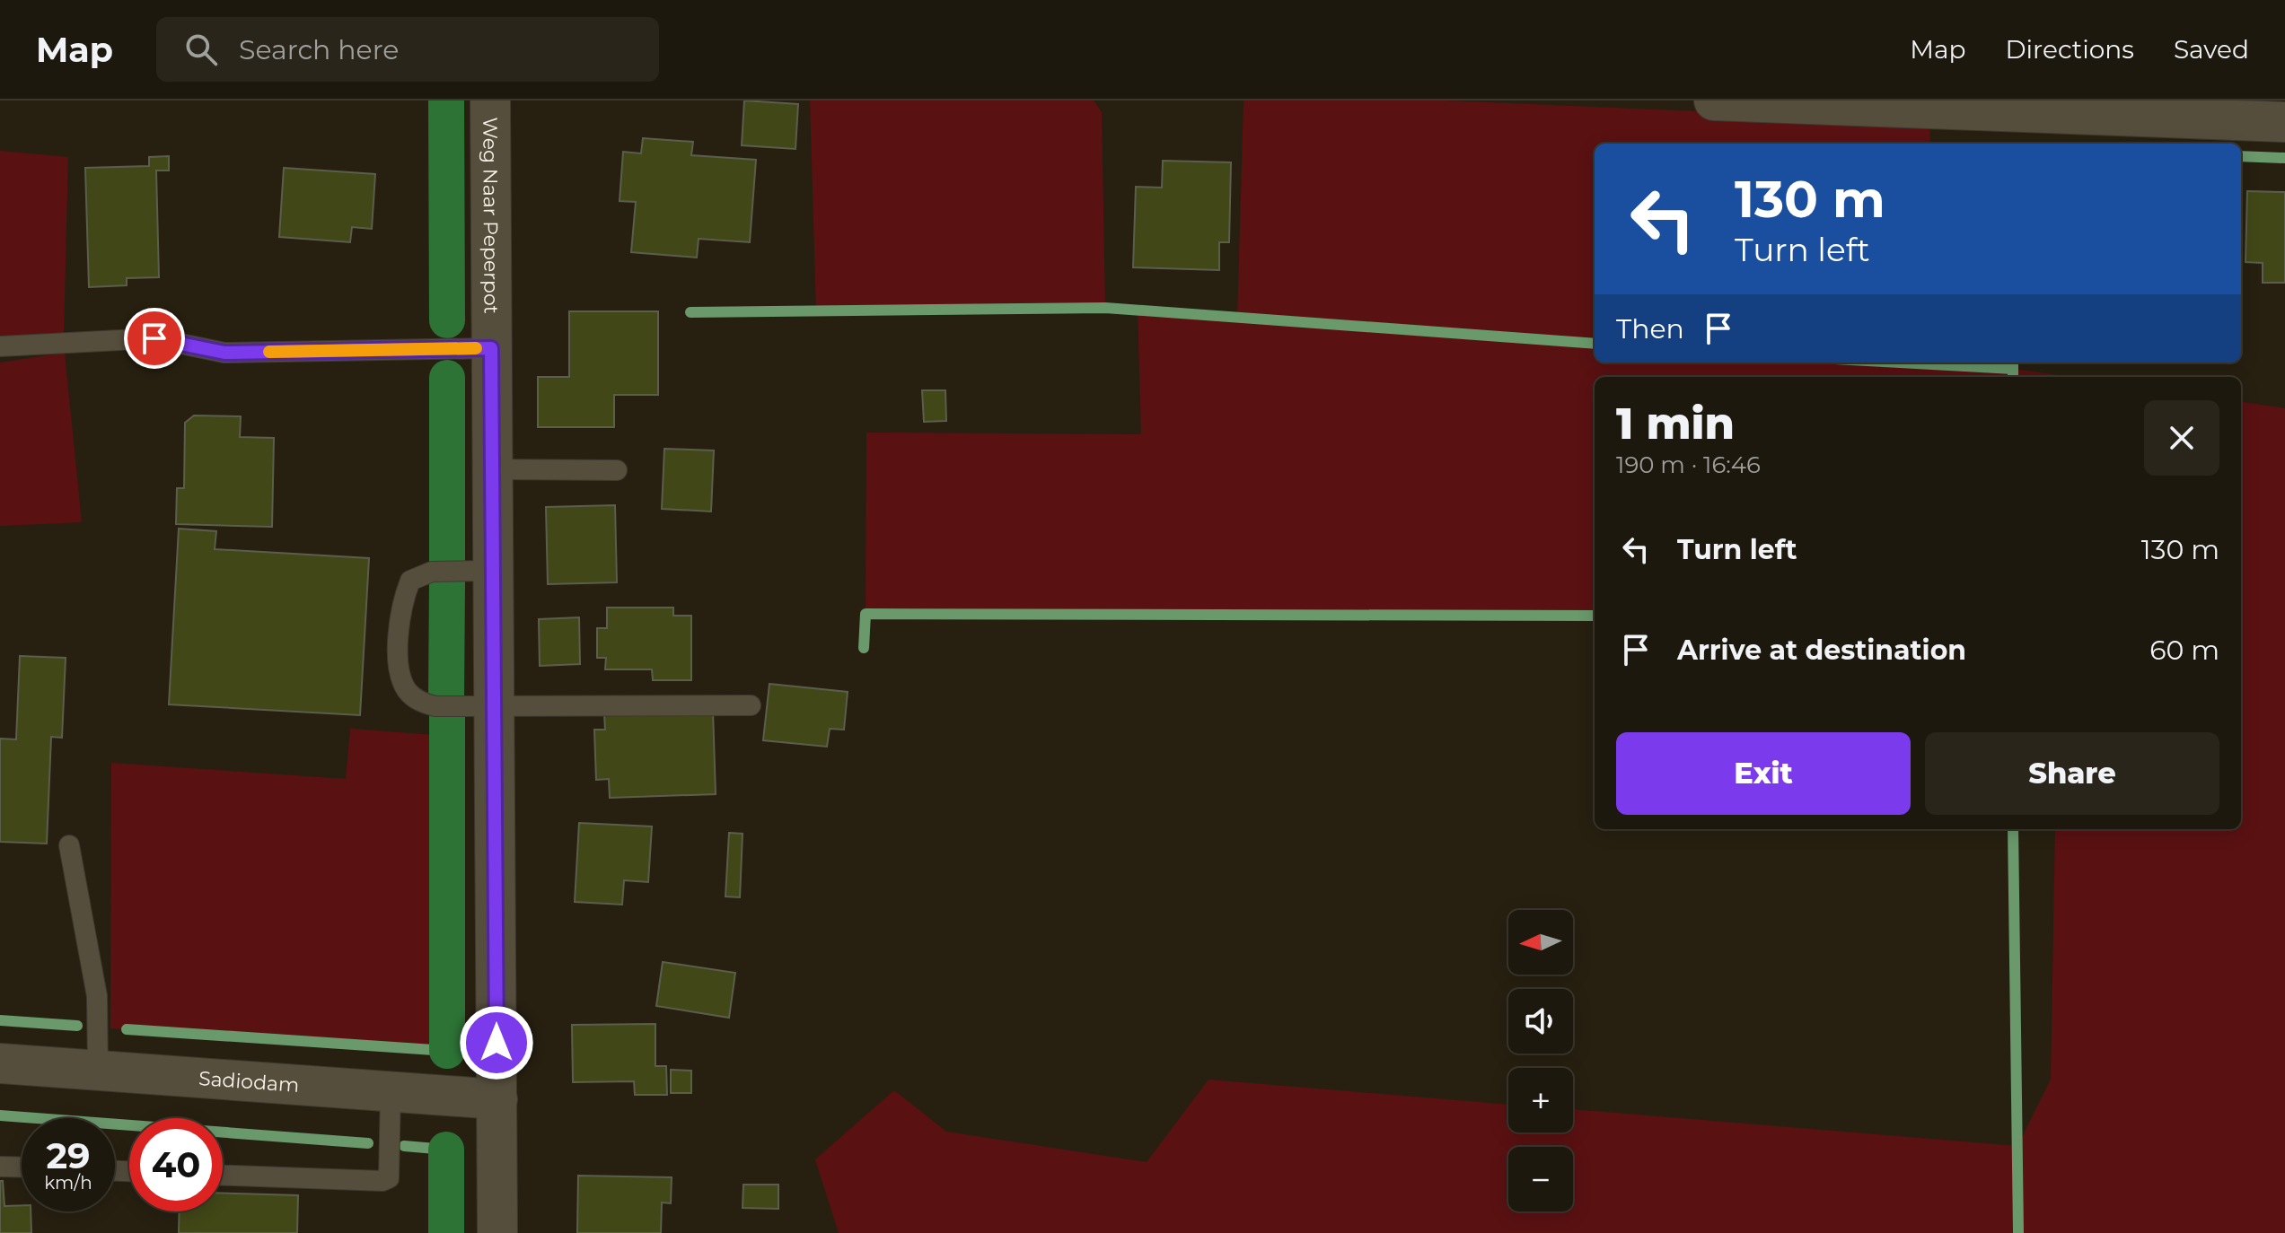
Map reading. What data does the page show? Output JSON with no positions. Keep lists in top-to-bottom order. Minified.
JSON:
{"streets":{"street":["Weg Naar Peperpot","Sadiodam"]},"crossings":[["Weg Naar Peperpot","Sadiodam"]],"north":"left","page":{"header":"Map","search":"Search here","nav":["Map","Directions","Saved"],"turn":["130 m","Turn left"],"then":"Then","heading":["1 min","190 m · 16:46"],"list":[{"name":"Turn left","value":"130 m"},{"name":"Arrive at destination","value":"60 m"}],"buttons":["Exit","Share"],"map_buttons":["+","−"],"speed":"29 km/h","limit":"40"}}
